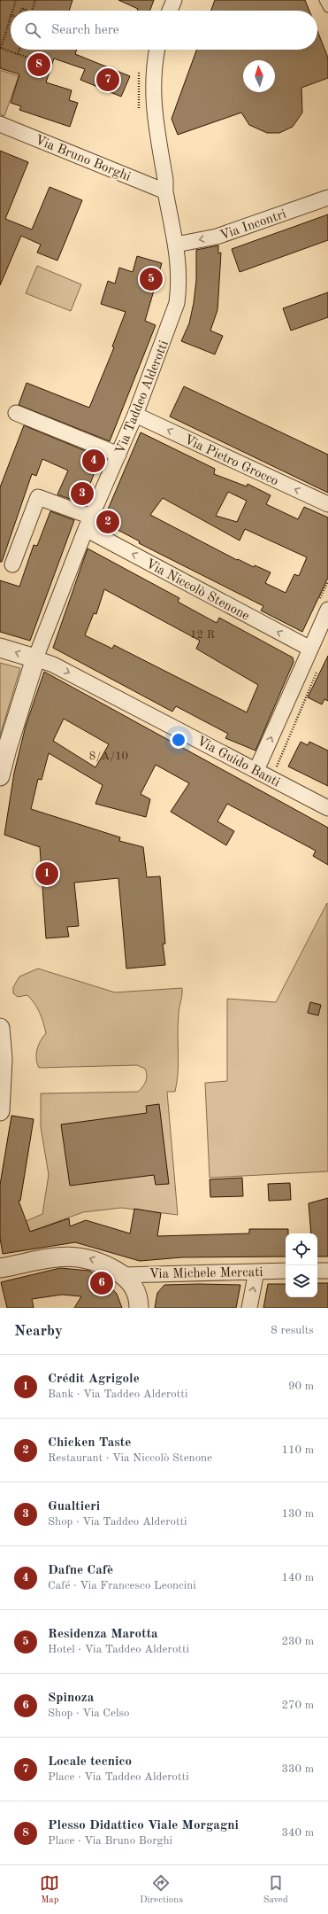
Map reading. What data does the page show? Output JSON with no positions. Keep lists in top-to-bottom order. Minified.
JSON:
{"streets":{"street":["Via Bruno Borghi","Via Incontri","Via Taddeo Alderotti","Via Pietro Grocco","Via Niccolò Stenone","Via Guido Banti","Via Michele Mercati"]},"crossings":[["Via Bruno Borghi","Via Taddeo Alderotti"],["Via Incontri","Via Taddeo Alderotti"],["Via Taddeo Alderotti","Via Pietro Grocco"],["Via Taddeo Alderotti","Via Niccolò Stenone"],["Via Taddeo Alderotti","Via Guido Banti"]],"one_way":["Via Incontri","Via Pietro Grocco","Via Niccolò Stenone","Via Guido Banti"],"house_numbers":["12 R","8/A/10"],"north":"top","page":{"search":"Search here","pins":["8","7","5","4","3","2","1","6"],"heading":["Nearby","8 results"],"list":[{"mark":"1","name":"Crédit Agrigole","note":"Bank · Via Taddeo Alderotti","value":"90 m"},{"mark":"2","name":"Chicken Taste","note":"Restaurant · Via Niccolò Stenone","value":"110 m"},{"mark":"3","name":"Gualtieri","note":"Shop · Via Taddeo Alderotti","value":"130 m"},{"mark":"4","name":"Dafne Cafè","note":"Café · Via Francesco Leoncini","value":"140 m"},{"mark":"5","name":"Residenza Marotta","note":"Hotel · Via Taddeo Alderotti","value":"230 m"},{"mark":"6","name":"Spinoza","note":"Shop · Via Celso","value":"270 m"},{"mark":"7","name":"Locale tecnico","note":"Place · Via Taddeo Alderotti","value":"330 m"},{"mark":"8","name":"Plesso Didattico Viale Morgagni","note":"Place · Via Bruno Borghi","value":"340 m"}],"nav":["Map","Directions","Saved"]}}
